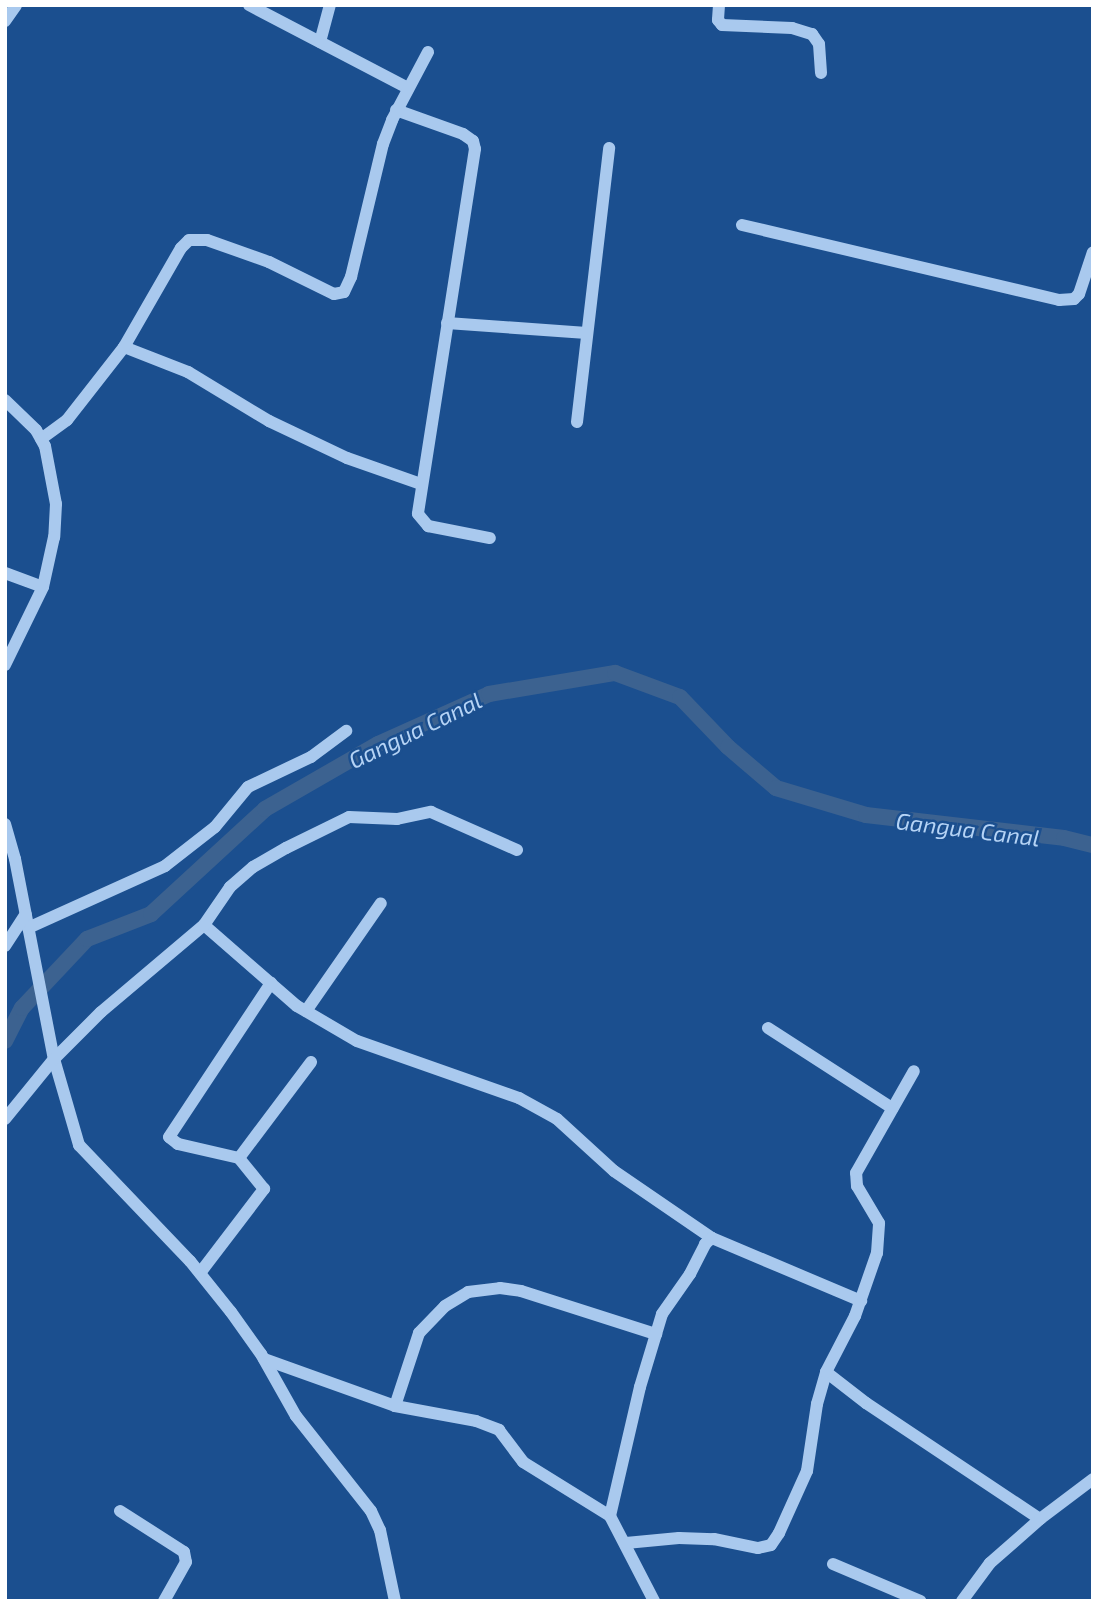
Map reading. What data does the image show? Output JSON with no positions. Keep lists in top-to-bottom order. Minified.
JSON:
{"water":["Gangua Canal"]}
